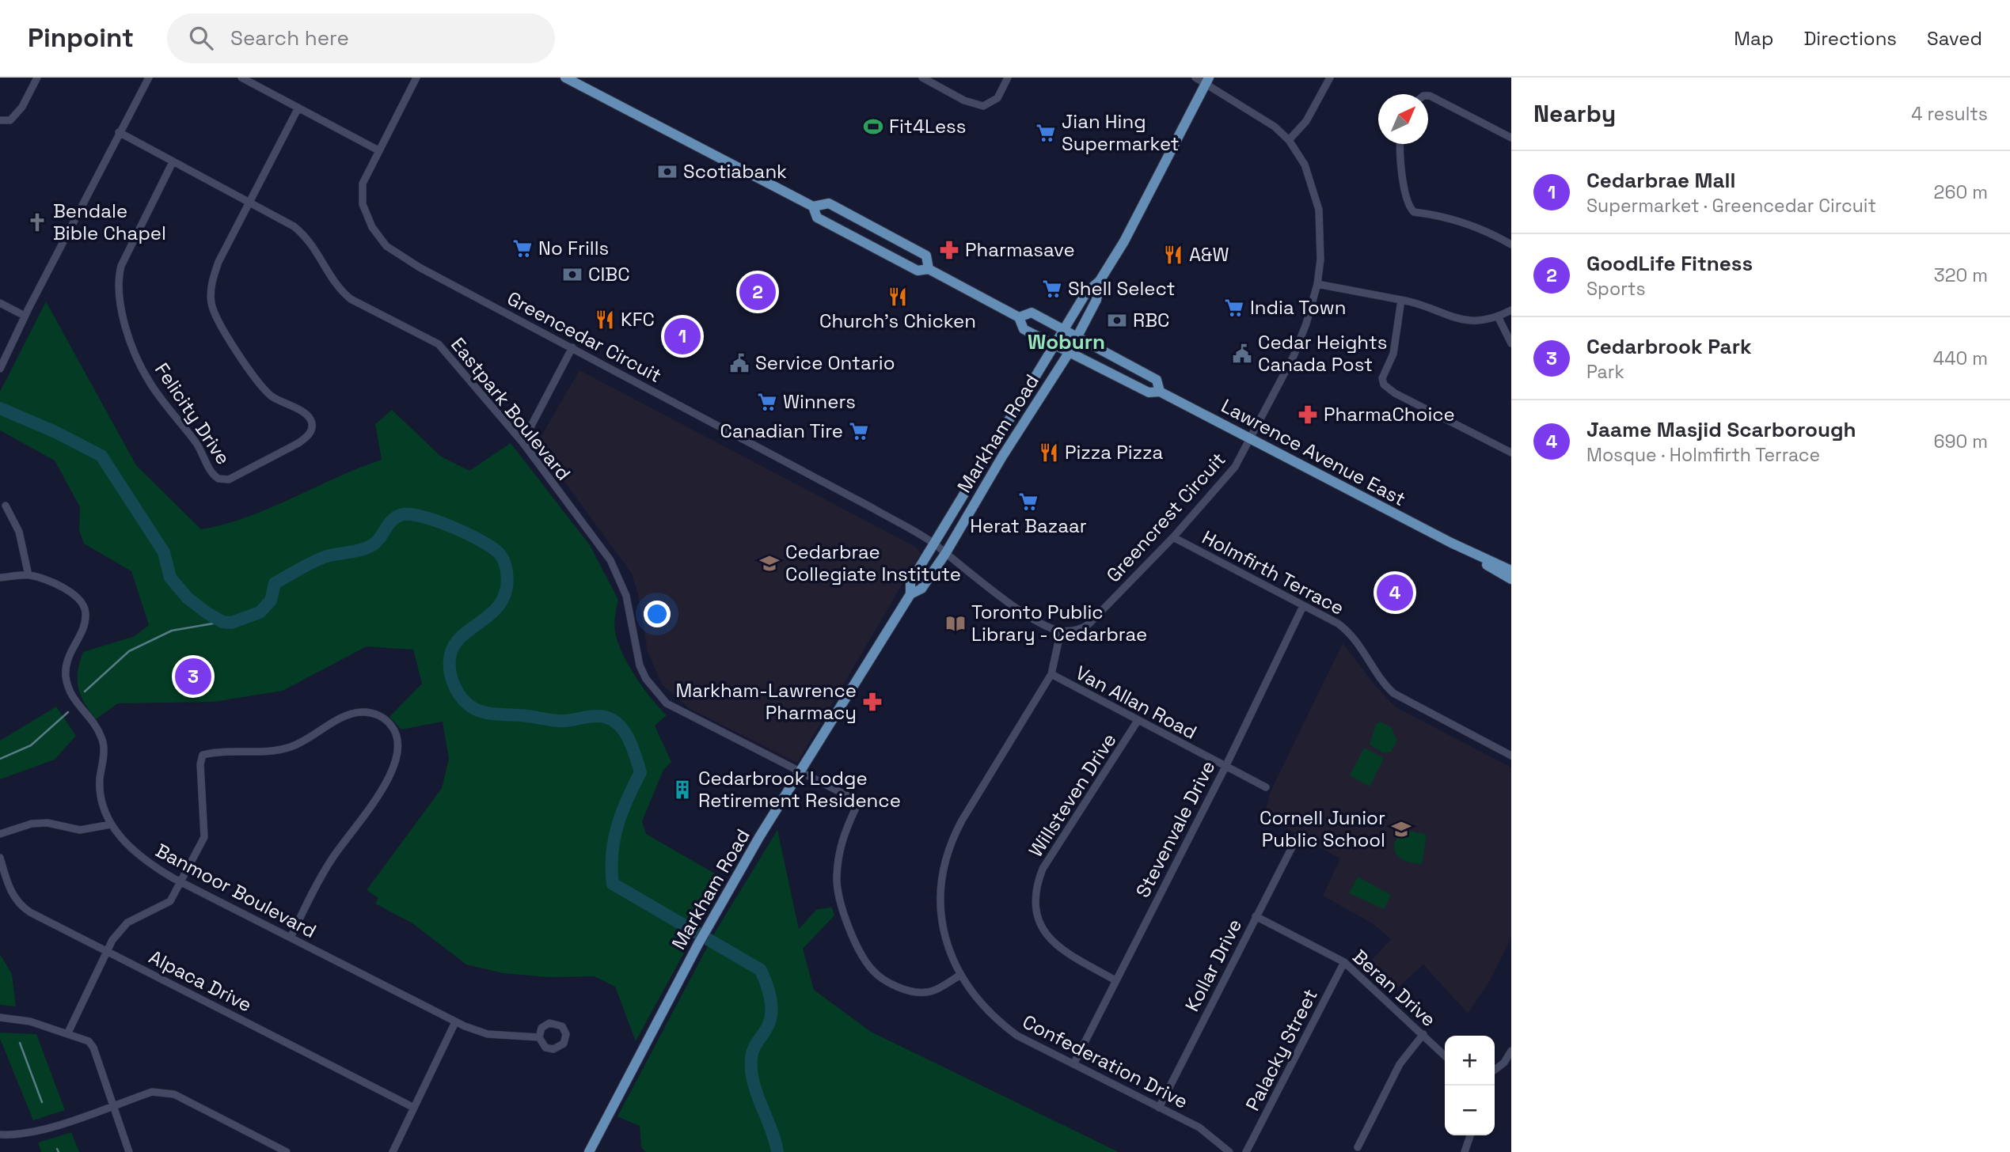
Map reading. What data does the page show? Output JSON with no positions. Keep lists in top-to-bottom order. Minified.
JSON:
{"streets":{"main road":["Markham Road","Lawrence Avenue East"],"street":["Greencedar Circuit","Eastpark Boulevard","Felicity Drive","Greencrest Circuit","Holmfirth Terrace","Van Allan Road","Willsteven Drive","Stevenvale Drive","Banmoor Boulevard","Kollar Drive","Alpaca Drive","Beran Drive","Palacky Street","Confederation Drive"]},"crossings":[["Greencedar Circuit","Markham Road"],["Eastpark Boulevard","Felicity Drive"],["Eastpark Boulevard","Markham Road"],["Eastpark Boulevard","Confederation Drive"],["Markham Road","Lawrence Avenue East"],["Markham Road","Greencrest Circuit"],["Lawrence Avenue East","Greencrest Circuit"],["Greencrest Circuit","Holmfirth Terrace"],["Greencrest Circuit","Confederation Drive"],["Holmfirth Terrace","Stevenvale Drive"],["Van Allan Road","Willsteven Drive"],["Van Allan Road","Stevenvale Drive"],["Van Allan Road","Confederation Drive"],["Willsteven Drive","Stevenvale Drive"],["Stevenvale Drive","Confederation Drive"],["Kollar Drive","Beran Drive"],["Kollar Drive","Confederation Drive"],["Beran Drive","Palacky Street"]],"districts":["Woburn"],"places":{"sports":["Fit4Less"],"supermarket":["Jian Hing Supermarket","No Frills","Shell Select","India Town","Winners","Canadian Tire","Herat Bazaar"],"bank":["Scotiabank","CIBC","RBC"],"church":["Bendale Bible Chapel"],"pharmacy":["Pharmasave","PharmaChoice","Markham-Lawrence Pharmacy"],"restaurant":["A&W","Church's Chicken","KFC","Pizza Pizza"],"public building":["Cedar Heights Canada Post","Service Ontario"],"school or university":["Cedarbrae Collegiate Institute","Cornell Junior Public School"],"library":["Toronto Public Library - Cedarbrae"],"building":["Cedarbrook Lodge Retirement Residence"]},"north":"top right","page":{"header":"Pinpoint","search":"Search here","nav":["Map","Directions","Saved"],"heading":["Nearby","4 results"],"list":[{"mark":"1","name":"Cedarbrae Mall","note":"Supermarket · Greencedar Circuit","value":"260 m"},{"mark":"2","name":"GoodLife Fitness","note":"Sports","value":"320 m"},{"mark":"3","name":"Cedarbrook Park","note":"Park","value":"440 m"},{"mark":"4","name":"Jaame Masjid Scarborough","note":"Mosque · Holmfirth Terrace","value":"690 m"}],"pins":["2","1","4","3"],"map_buttons":["+","−"]}}
